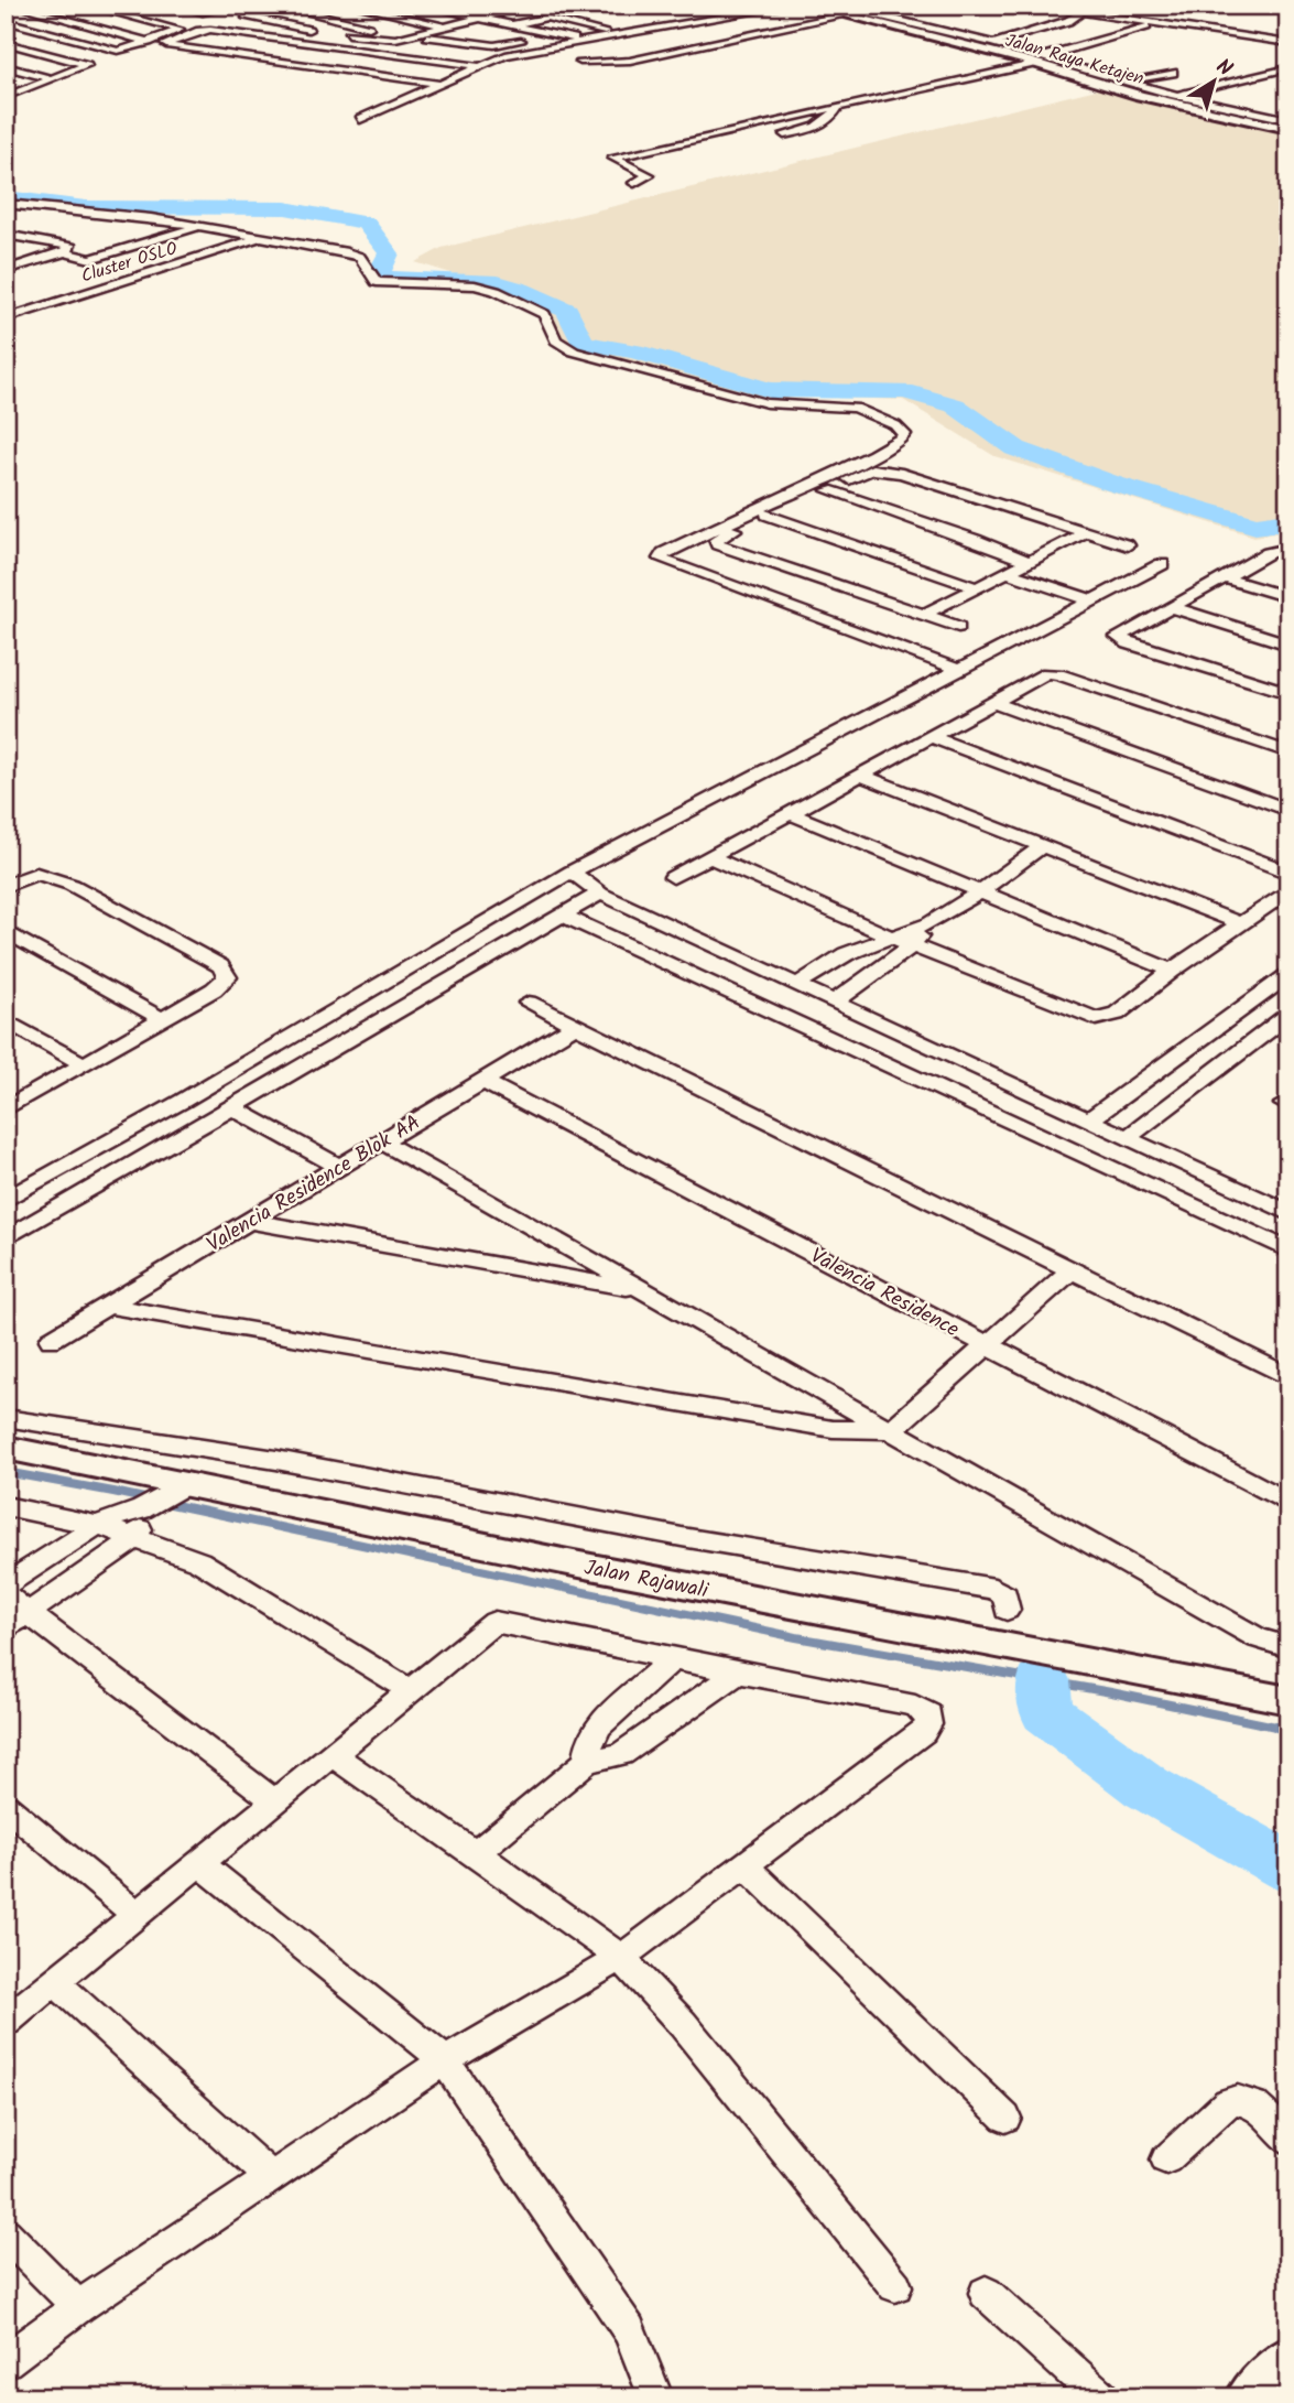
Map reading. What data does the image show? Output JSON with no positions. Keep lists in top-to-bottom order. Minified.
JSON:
{"streets":{"street":["Jalan Raya Ketajen","Cluster OSLO","Valencia Residence Blok AA","Valencia Residence","Jalan Rajawali"]},"crossings":[["Valencia Residence Blok AA","Valencia Residence"]],"north":"top right"}
